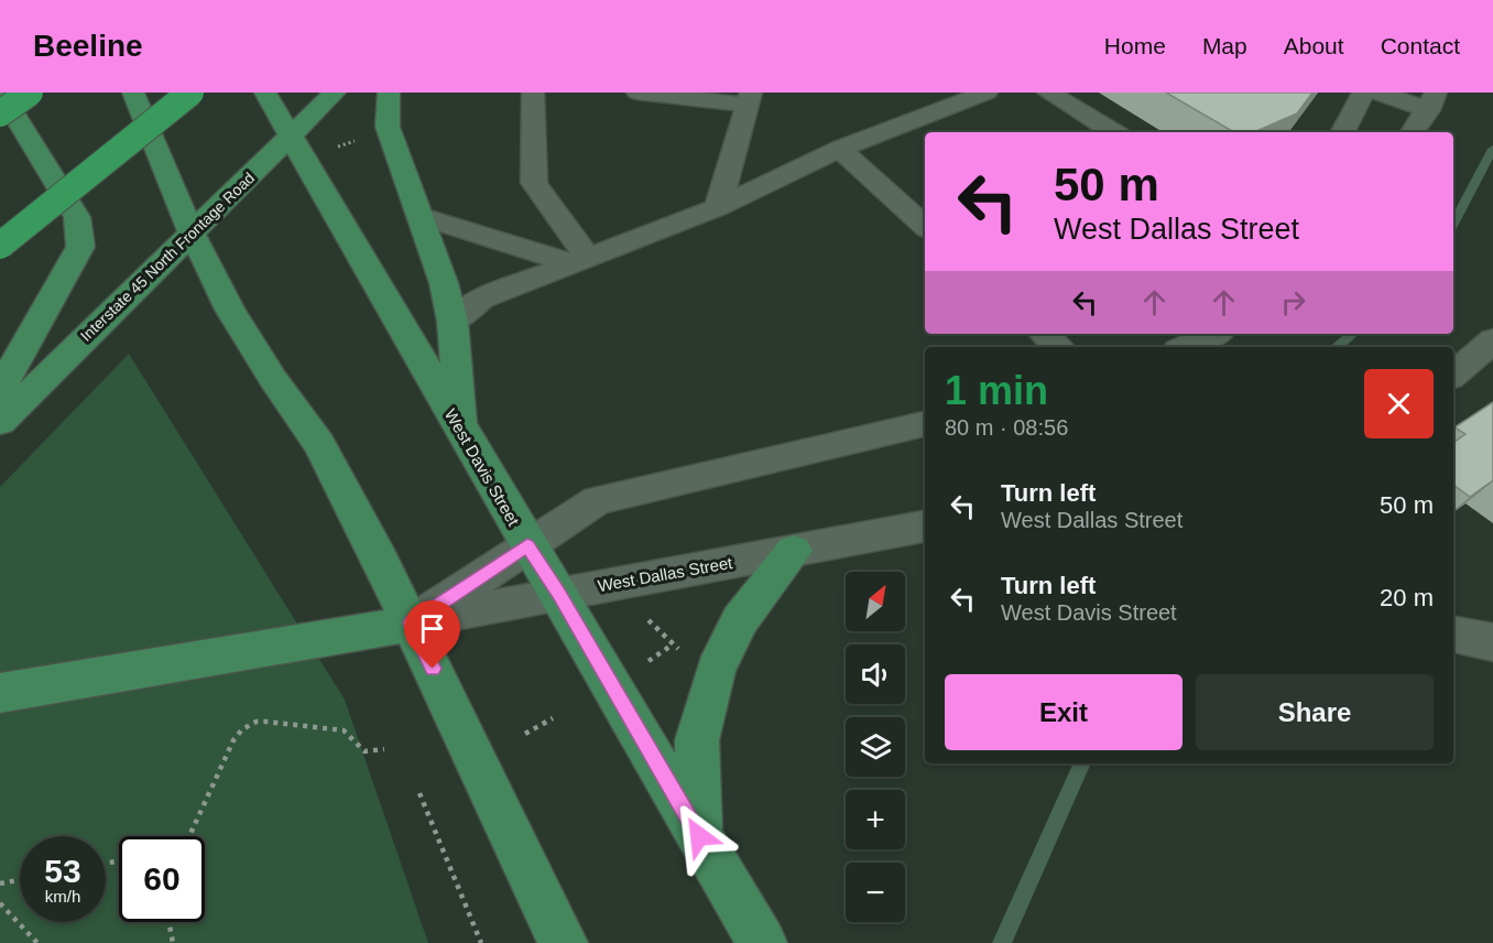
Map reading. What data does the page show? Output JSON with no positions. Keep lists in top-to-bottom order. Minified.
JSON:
{"streets":{"main road":["Interstate 45 North Frontage Road","West Davis Street"],"street":["West Dallas Street"]},"crossings":[["Interstate 45 North Frontage Road","West Davis Street"],["West Davis Street","West Dallas Street"]],"north":"top right","page":{"header":"Beeline","nav":["Home","Map","About","Contact"],"turn":["50 m","West Dallas Street"],"heading":["1 min","80 m · 08:56"],"list":[{"name":"Turn left","note":"West Dallas Street","value":"50 m"},{"name":"Turn left","note":"West Davis Street","value":"20 m"}],"map_buttons":["+","−"],"buttons":["Exit","Share"],"speed":"53 km/h","limit":"60"}}
